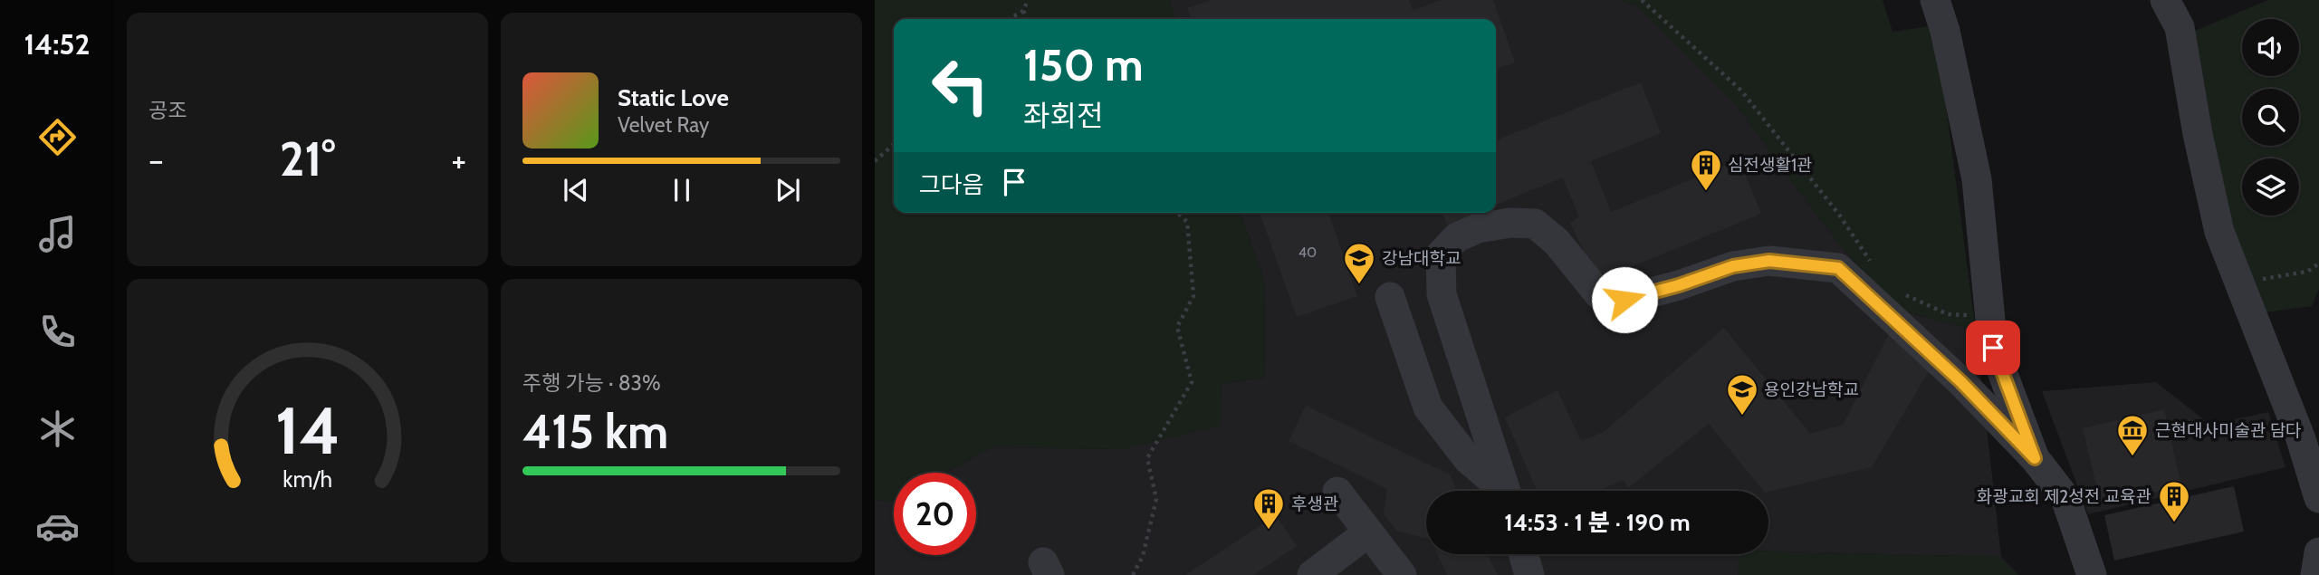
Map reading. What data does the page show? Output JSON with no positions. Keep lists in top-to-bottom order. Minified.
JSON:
{"places":{"building":["심전생활1관","화광교회 제2성전 교육관","후생관"],"school or university":["강남대학교","용인강남학교"],"museum":["근현대사미술관 담다"]},"house_numbers":["40"],"page":{"tabs":"14:52","tile":["공조",["주행 가능 · 83%","415 km"]],"turn":["150 m","좌회전"],"song":["Static Love","Velvet Ray"],"heat":["−","21°","+"],"then":"그다음","limit":"20","trip":"14:53 · 1 분 · 190 m","gauge":["14","km/h"]}}
